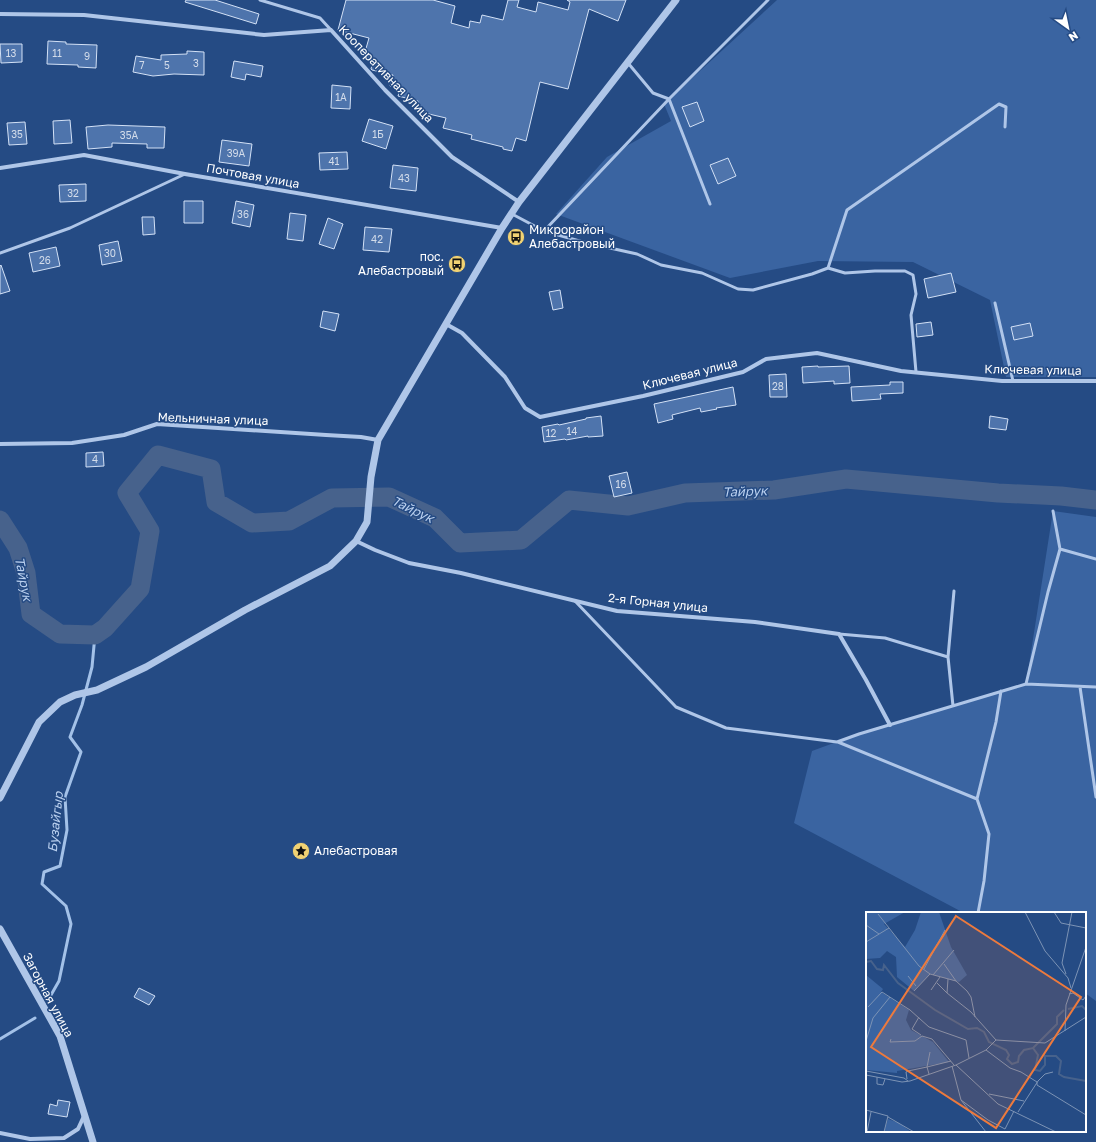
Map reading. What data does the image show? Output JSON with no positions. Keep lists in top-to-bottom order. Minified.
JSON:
{"streets":{"street":["Кооперативная улица","Почтовая улица","Ключевая улица","Мельничная улица","2-я Горная улица","Загорная улица"]},"water":["Тайрук","Бузайгыр"],"places":{"bus stop":["Микрорайон Алебастровый","пос. Алебастровый"],"place":["Алебастровая"]},"house_numbers":["13","11","9","3","7","5","1А","35","1Б","35А","39А","41","43","32","36","42","30","26","28","14","12","4","16"],"north":"bottom right"}
